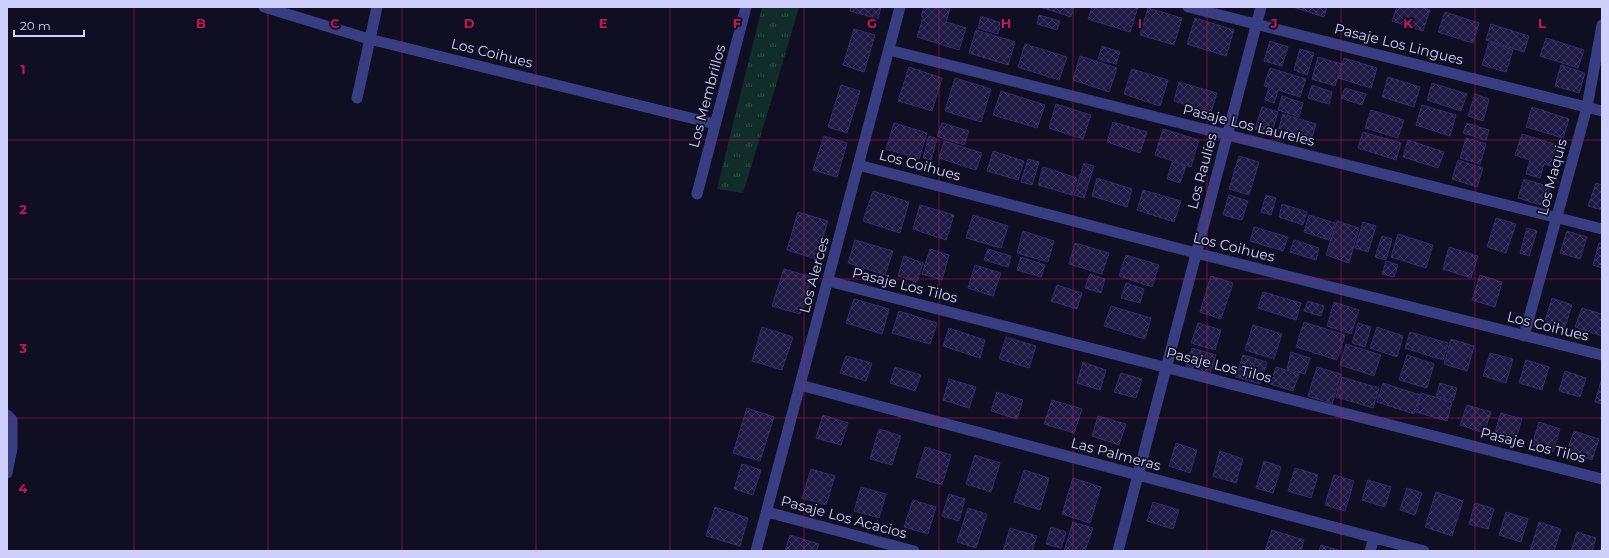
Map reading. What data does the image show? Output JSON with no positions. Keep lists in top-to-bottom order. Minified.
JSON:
{"streets":{"street":["Pasaje Los Lingues","Los Coihues","Los Membrillos","Pasaje Los Laureles","Los Raulíes","Los Maquis","Los Alerces","Pasaje Los Tilos","Las Palmeras","Pasaje Los Acacios"]},"crossings":[["Pasaje Los Lingues","Los Raulíes"],["Pasaje Los Lingues","Los Maquis"],["Los Coihues","Los Membrillos"],["Los Coihues","Los Raulíes"],["Los Coihues","Los Maquis"],["Los Coihues","Los Alerces"],["Pasaje Los Laureles","Los Raulíes"],["Pasaje Los Laureles","Los Maquis"],["Pasaje Los Laureles","Los Alerces"],["Los Raulíes","Pasaje Los Tilos"],["Los Raulíes","Las Palmeras"],["Los Alerces","Pasaje Los Tilos"],["Los Alerces","Las Palmeras"],["Los Alerces","Pasaje Los Acacios"]],"scale_bar":"20 m","grid":{"columns":["B","C","D","E","F","G","H","I","J","K","L"],"rows":["1","2","3","4"]}}
